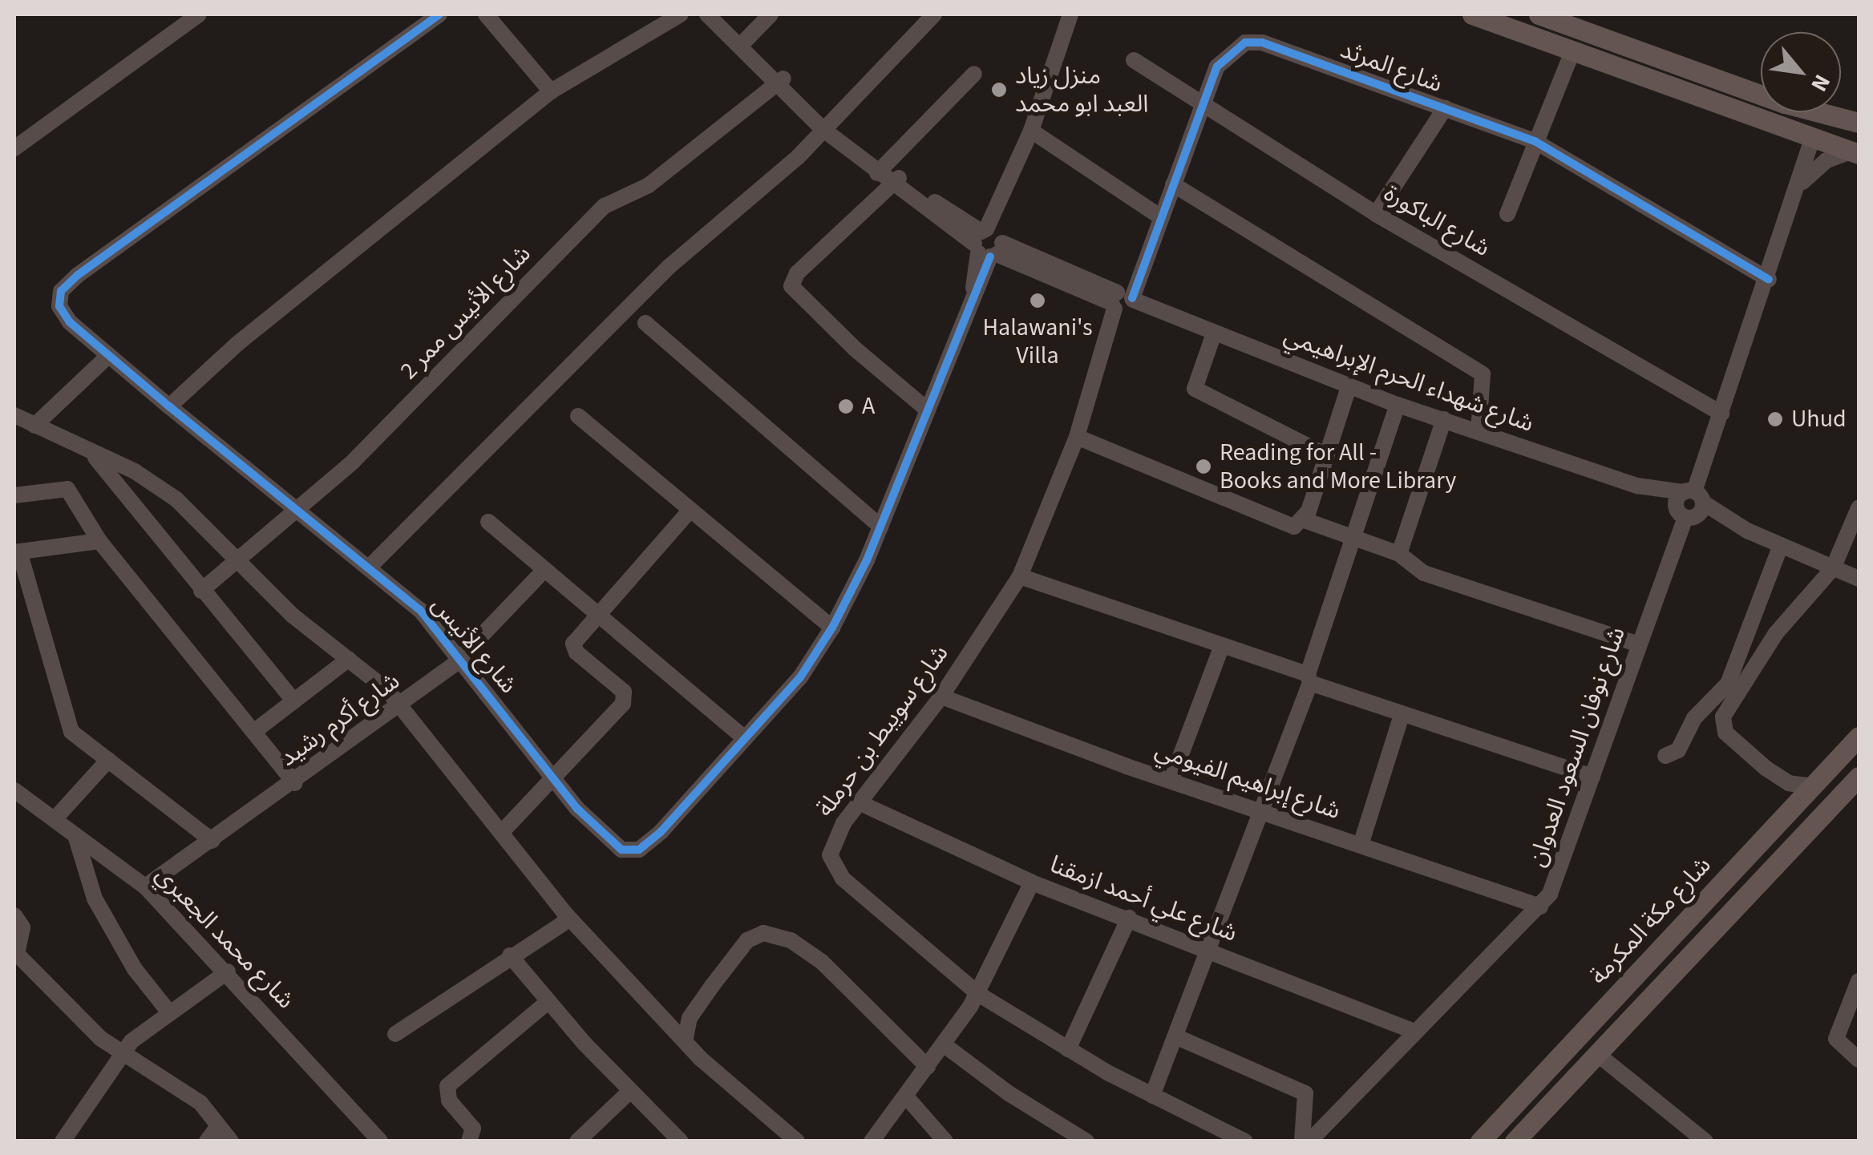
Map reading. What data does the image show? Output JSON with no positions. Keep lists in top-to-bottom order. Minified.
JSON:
{"streets":{"main road":["شارع مكة المكرمة"],"street":["شارع المرثد","شارع الباكورة","شارع الأنيس ممر 2","شارع شهداء الحرم الإبراهيمي","شارع الأنيس","شارع أكرم رشيد","شارع سويبط بن حرملة","شارع نوفان السعود العدوان","شارع إبراهيم الفيومي","شارع علي أحمد ازمقنا","شارع محمد الجعبري"]},"crossings":[["شارع المرثد","شارع الباكورة"],["شارع المرثد","شارع شهداء الحرم الإبراهيمي"],["شارع المرثد","شارع سويبط بن حرملة"],["شارع المرثد","شارع نوفان السعود العدوان"],["شارع الباكورة","شارع نوفان السعود العدوان"],["شارع الأنيس ممر 2","شارع شهداء الحرم الإبراهيمي"],["شارع الأنيس ممر 2","شارع الأنيس"],["شارع شهداء الحرم الإبراهيمي","شارع الأنيس"],["شارع شهداء الحرم الإبراهيمي","شارع سويبط بن حرملة"],["شارع شهداء الحرم الإبراهيمي","شارع نوفان السعود العدوان"],["شارع الأنيس","شارع أكرم رشيد"],["شارع أكرم رشيد","شارع محمد الجعبري"],["شارع سويبط بن حرملة","شارع إبراهيم الفيومي"],["شارع سويبط بن حرملة","شارع علي أحمد ازمقنا"],["شارع نوفان السعود العدوان","شارع إبراهيم الفيومي"],["شارع نوفان السعود العدوان","شارع علي أحمد ازمقنا"]],"places":["منزل زياد العبد ابو محمد","Halawani's Villa","A","Uhud","Reading for All - Books and More Library"],"north":"bottom right"}
